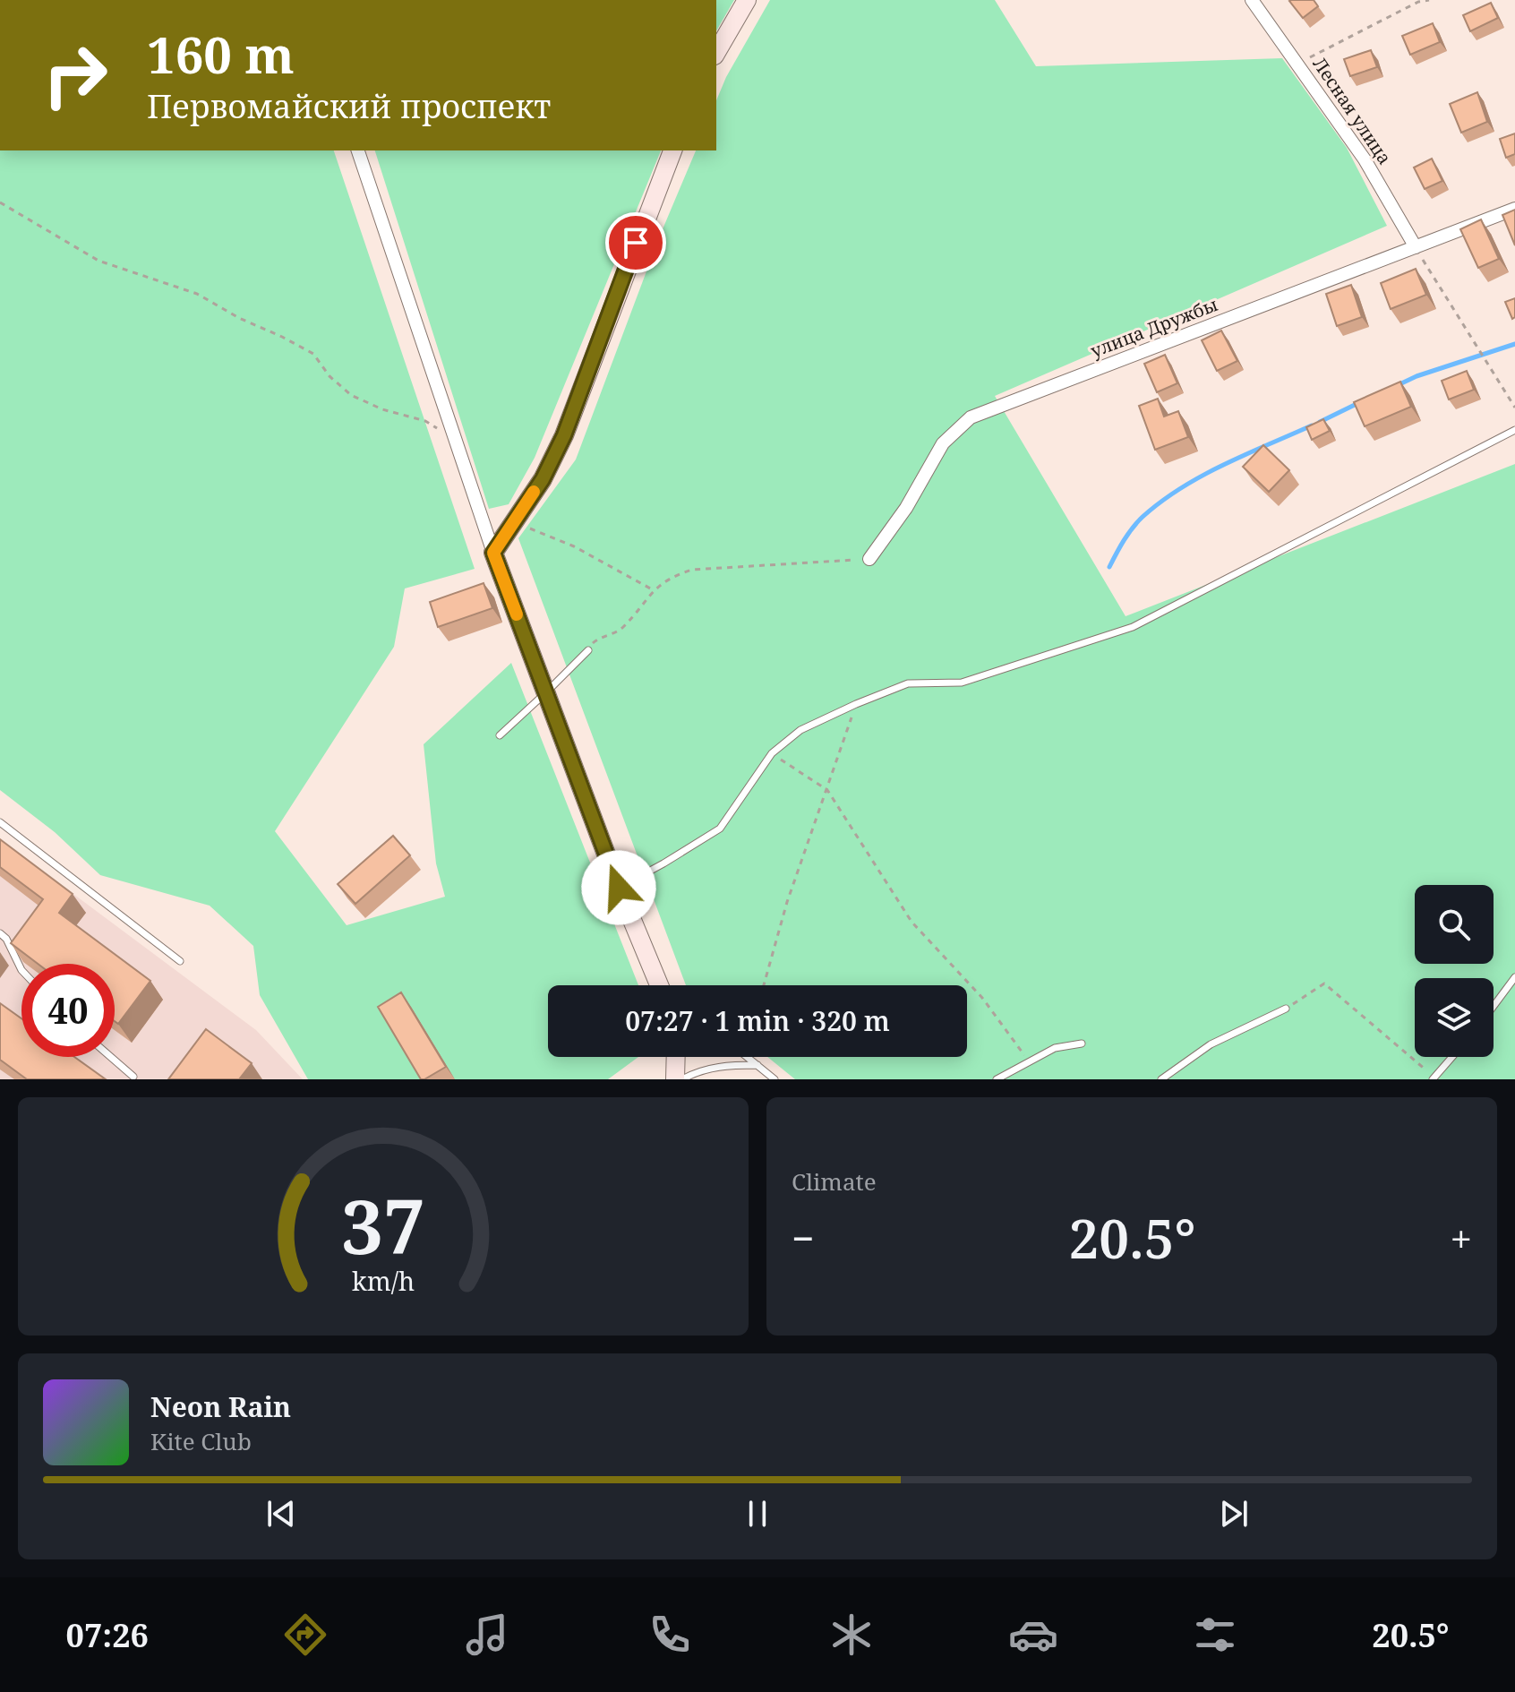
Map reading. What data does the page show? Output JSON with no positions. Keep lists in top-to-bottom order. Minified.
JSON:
{"streets":{"street":["Лесная улица","улица Дружбы"]},"crossings":[["Лесная улица","улица Дружбы"]],"page":{"turn":["160 m","Первомайский проспект"],"limit":"40","trip":"07:27 · 1 min · 320 m","tile":"Climate","heat":["−","20.5°","+"],"song":["Neon Rain","Kite Club"],"tabs":["07:26","20.5°"],"gauge":["37","km/h"]}}
